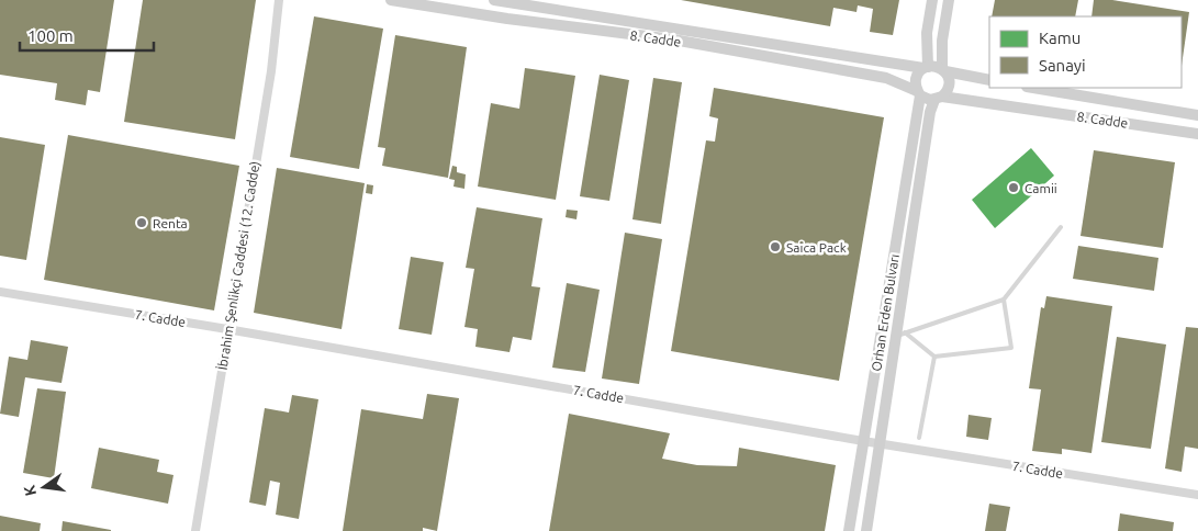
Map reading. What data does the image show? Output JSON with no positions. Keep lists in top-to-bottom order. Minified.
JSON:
{"streets":{"street":["8. Cadde","İbrahim Şenlikçi Caddesi (12. Cadde)","Orhan Erden Bulvarı","7. Cadde"]},"crossings":[["8. Cadde","Orhan Erden Bulvarı"],["İbrahim Şenlikçi Caddesi (12. Cadde)","7. Cadde"],["Orhan Erden Bulvarı","7. Cadde"]],"places":["Camii","Renta","Saica Pack"],"legend":["Kamu","Sanayi"],"scale_bar":"100 m","north":"left"}
